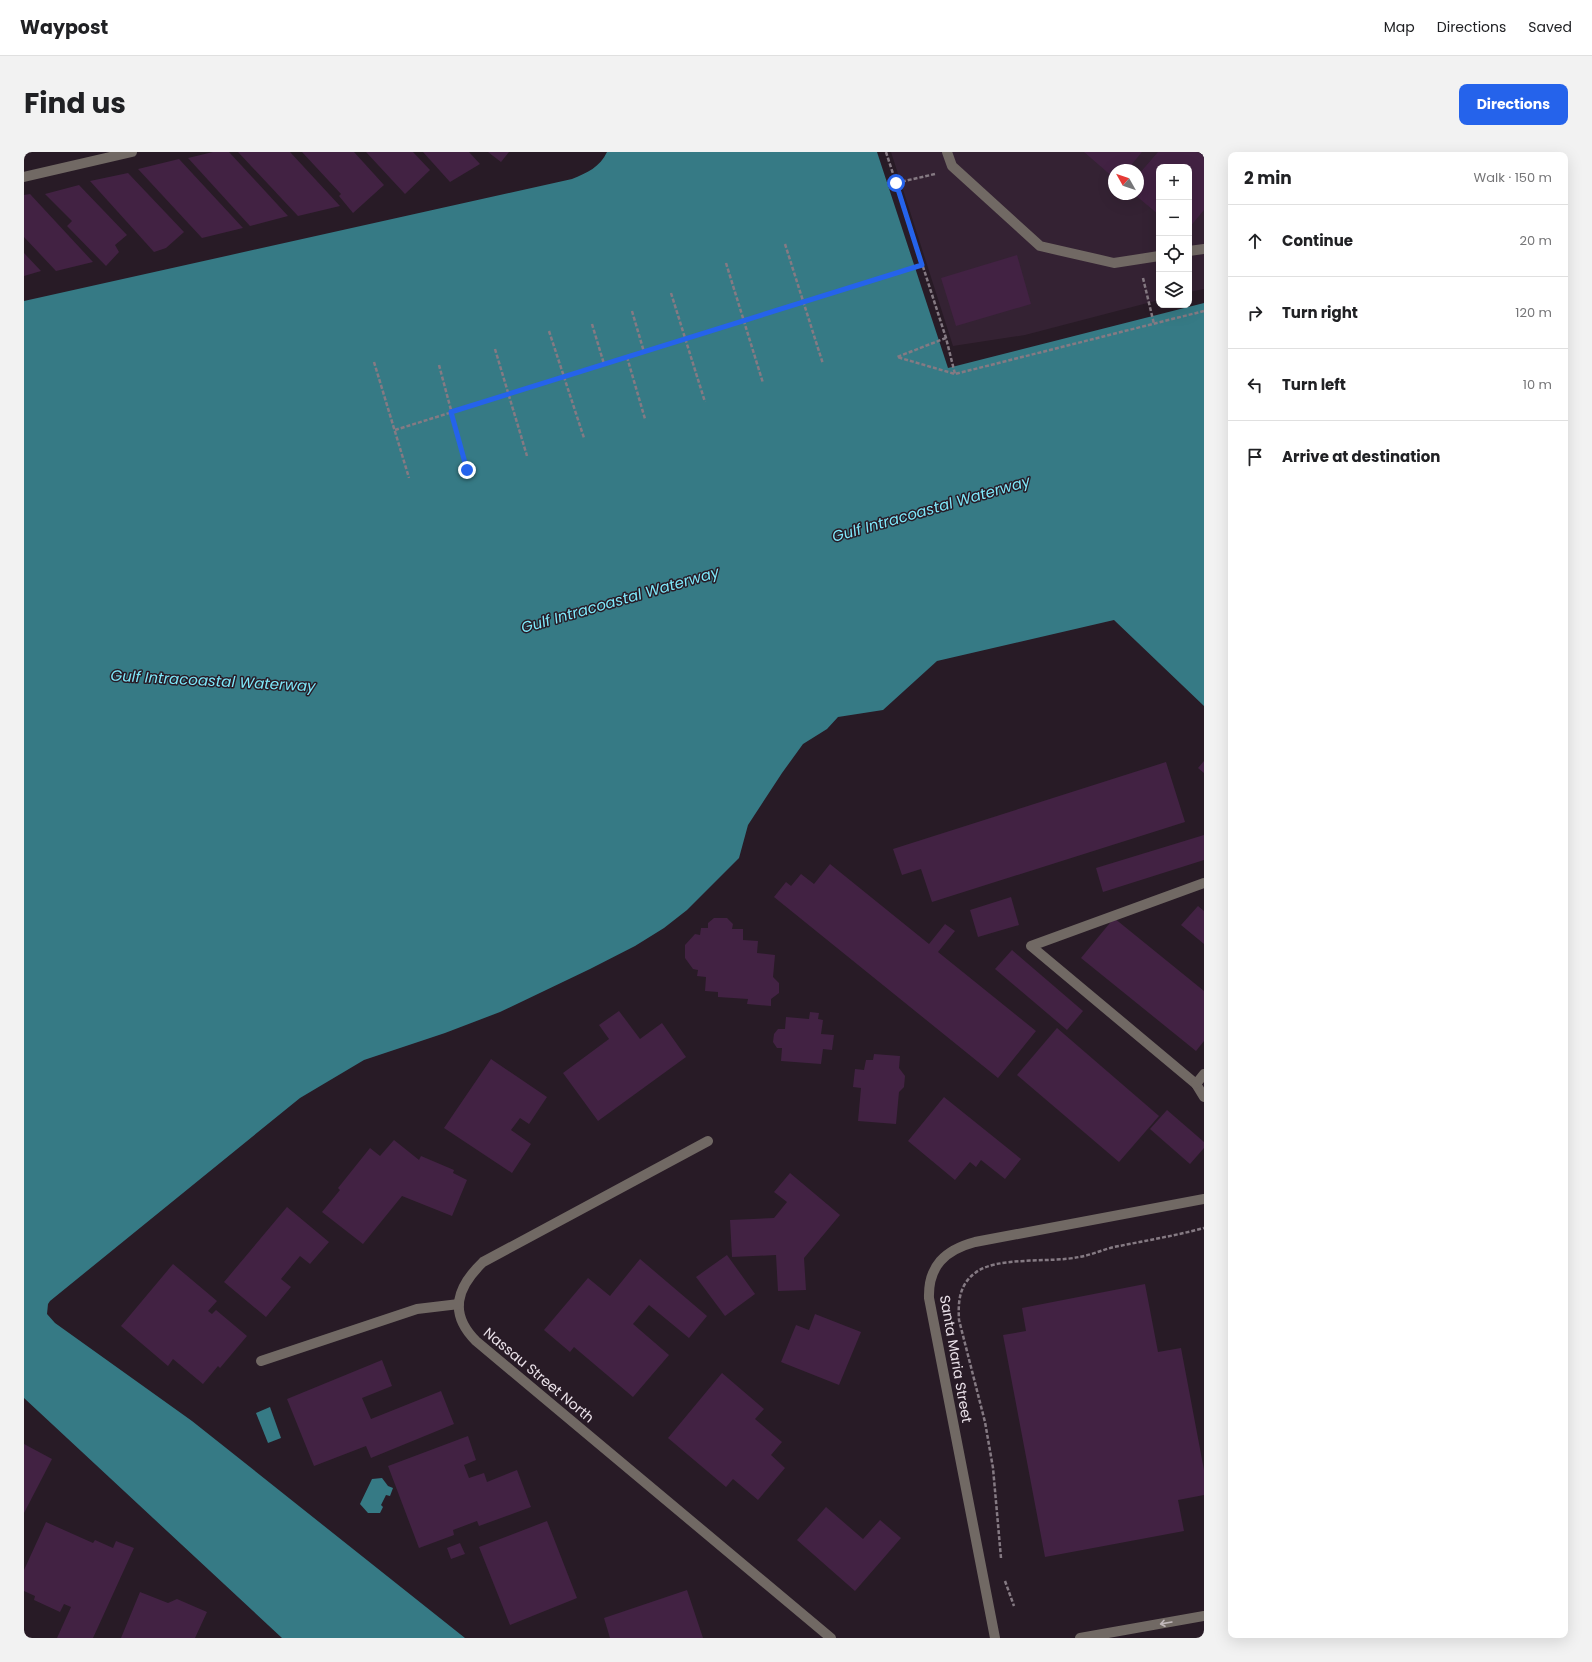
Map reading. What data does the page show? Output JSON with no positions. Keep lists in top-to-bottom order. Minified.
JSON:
{"streets":{"street":["Santa Maria Street","Nassau Street North"]},"water":["Gulf Intracoastal Waterway"],"north":"top left","page":{"header":"Waypost","nav":["Map","Directions","Saved"],"title":"Find us","buttons":"Directions","heading":["2 min","Walk · 150 m"],"map_buttons":["+","−"],"list":[["Continue","20 m"],["Turn right","120 m"],["Turn left","10 m"],"Arrive at destination"]}}
